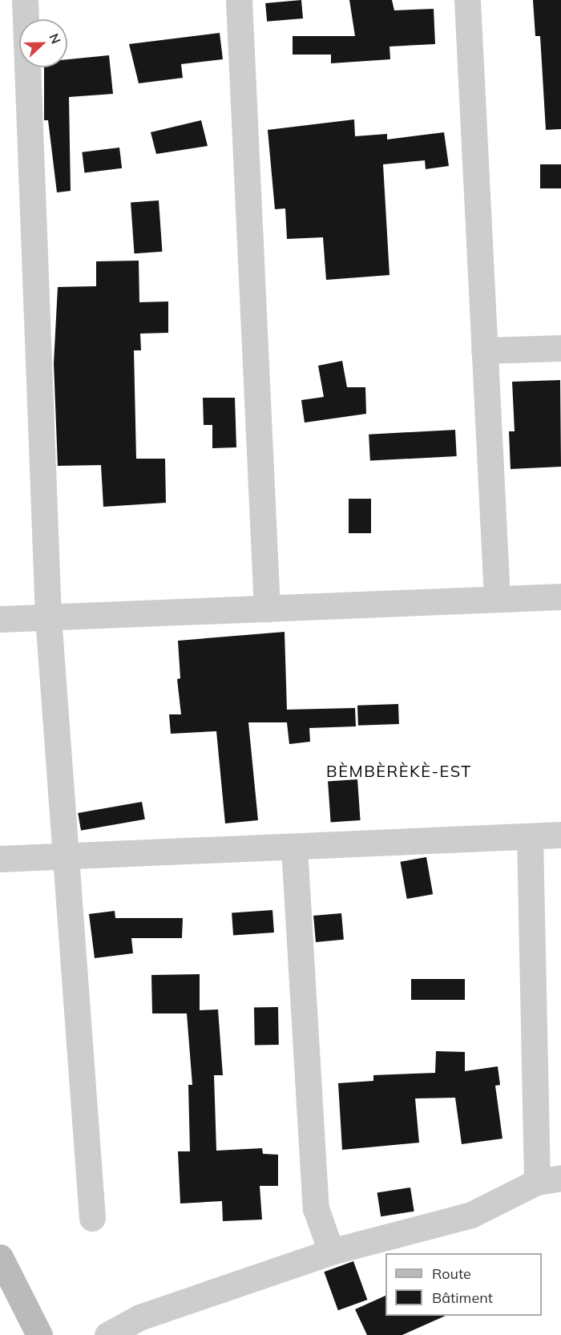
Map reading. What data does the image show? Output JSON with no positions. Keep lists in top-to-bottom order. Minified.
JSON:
{"districts":["BÈMBÈRÈKÈ-EST"],"legend":["Route","Bâtiment"],"north":"right"}
